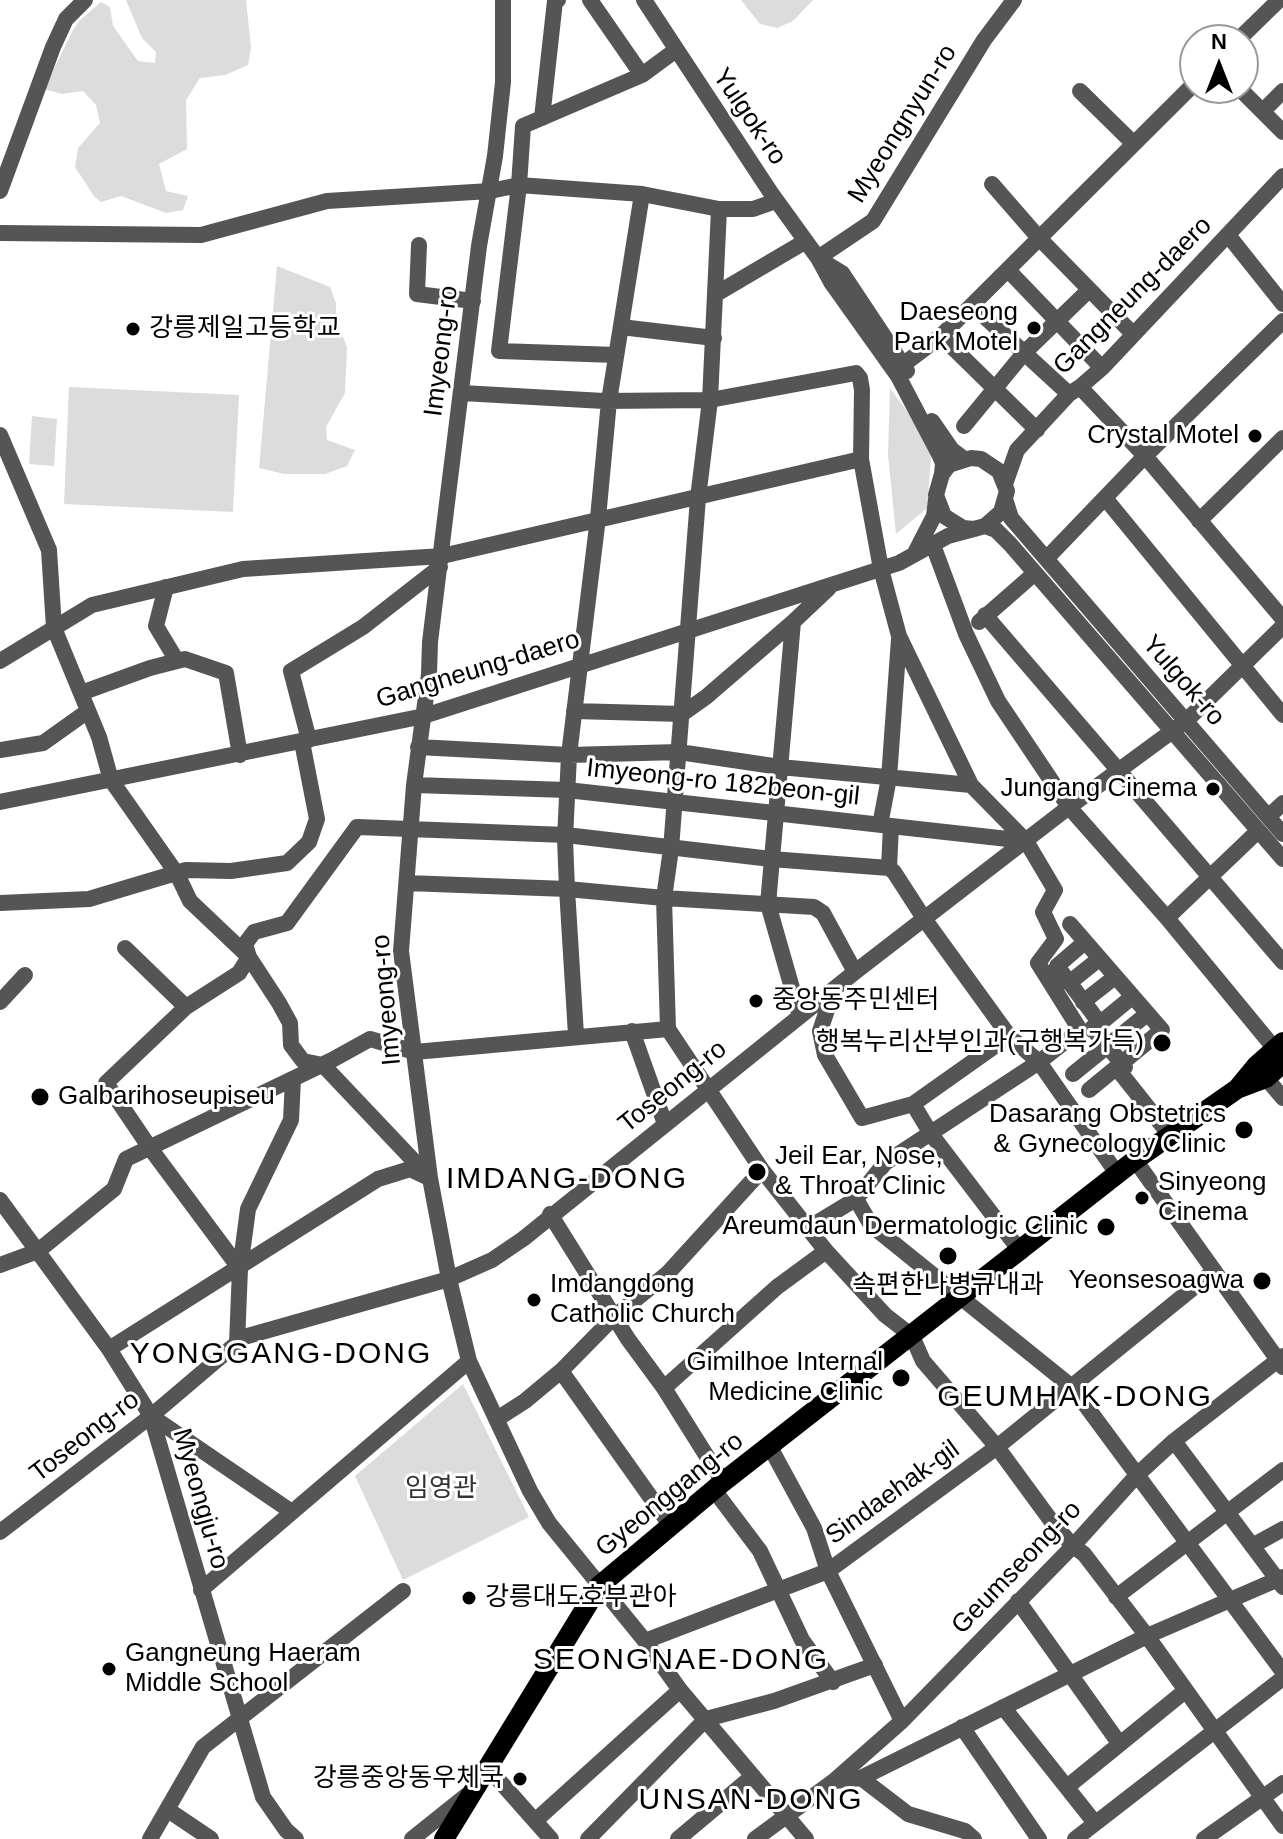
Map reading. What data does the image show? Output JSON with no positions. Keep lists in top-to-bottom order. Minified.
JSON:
{"streets":{"main road":["Gyeonggang-ro"],"street":["Yulgok-ro","Myeongnyun-ro","Gangneung-daero","Imyeong-ro","Imyeong-ro 182beon-gil","Toseong-ro","Sindaehak-gil","Myeongju-ro","Geumseong-ro"]},"crossings":[["Yulgok-ro","Myeongnyun-ro"],["Yulgok-ro","Gangneung-daero"],["Yulgok-ro","Toseong-ro"],["Gangneung-daero","Imyeong-ro"],["Imyeong-ro","Imyeong-ro 182beon-gil"],["Imyeong-ro","Toseong-ro"],["Imyeong-ro","Sindaehak-gil"],["Imyeong-ro","Gyeonggang-ro"],["Imyeong-ro","Geumseong-ro"],["Imyeong-ro 182beon-gil","Toseong-ro"],["Toseong-ro","Myeongju-ro"]],"districts":["IMDANG-DONG","YONGGANG-DONG","GEUMHAK-DONG","SEONGNAE-DONG","UNSAN-DONG"],"parks":["임영관"],"places":["Daeseong Park Motel","강릉제일고등학교","Crystal Motel","Jungang Cinema","중앙동주민센터","행복누리산부인과(구행복가득)","Galbarihoseupiseu","Dasarang Obstetrics & Gynecology Clinic","Jeil Ear, Nose, & Throat Clinic","Sinyeong Cinema","Areumdaun Dermatologic Clinic","속편한나병규내과","Yeonsesoagwa","Imdangdong Catholic Church","Gimilhoe Internal Medicine Clinic","강릉대도호부관아","Gangneung Haeram Middle School","강릉중앙동우체국"],"north":"top"}
